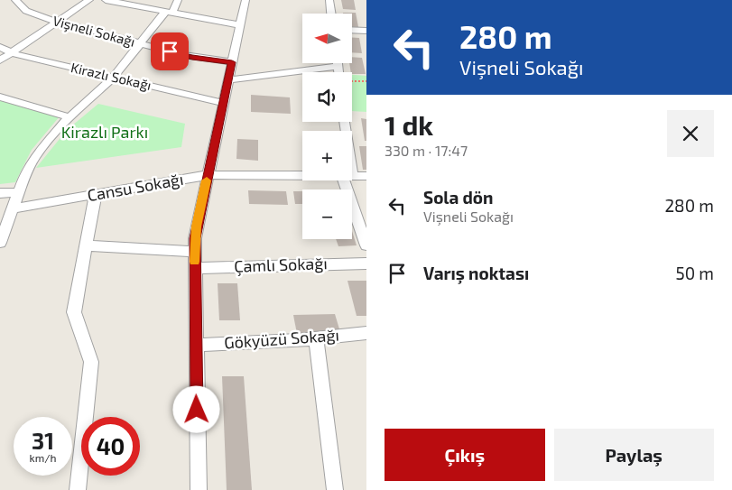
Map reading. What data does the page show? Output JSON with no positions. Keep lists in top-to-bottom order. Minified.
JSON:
{"streets":{"street":["Vişneli Sokağı","Kirazlı Sokağı","Cansu Sokağı","Çamlı Sokağı","Gökyüzü Sokağı"]},"parks":["Kirazlı Parkı"],"north":"left","page":{"turn":["280 m","Vişneli Sokağı"],"map_buttons":["+","−"],"heading":["1 dk","330 m · 17:47"],"list":[{"name":"Sola dön","note":"Vişneli Sokağı","value":"280 m"},{"name":"Varış noktası","value":"50 m"}],"speed":"31 km/h","limit":"40","buttons":["Çıkış","Paylaş"]}}
